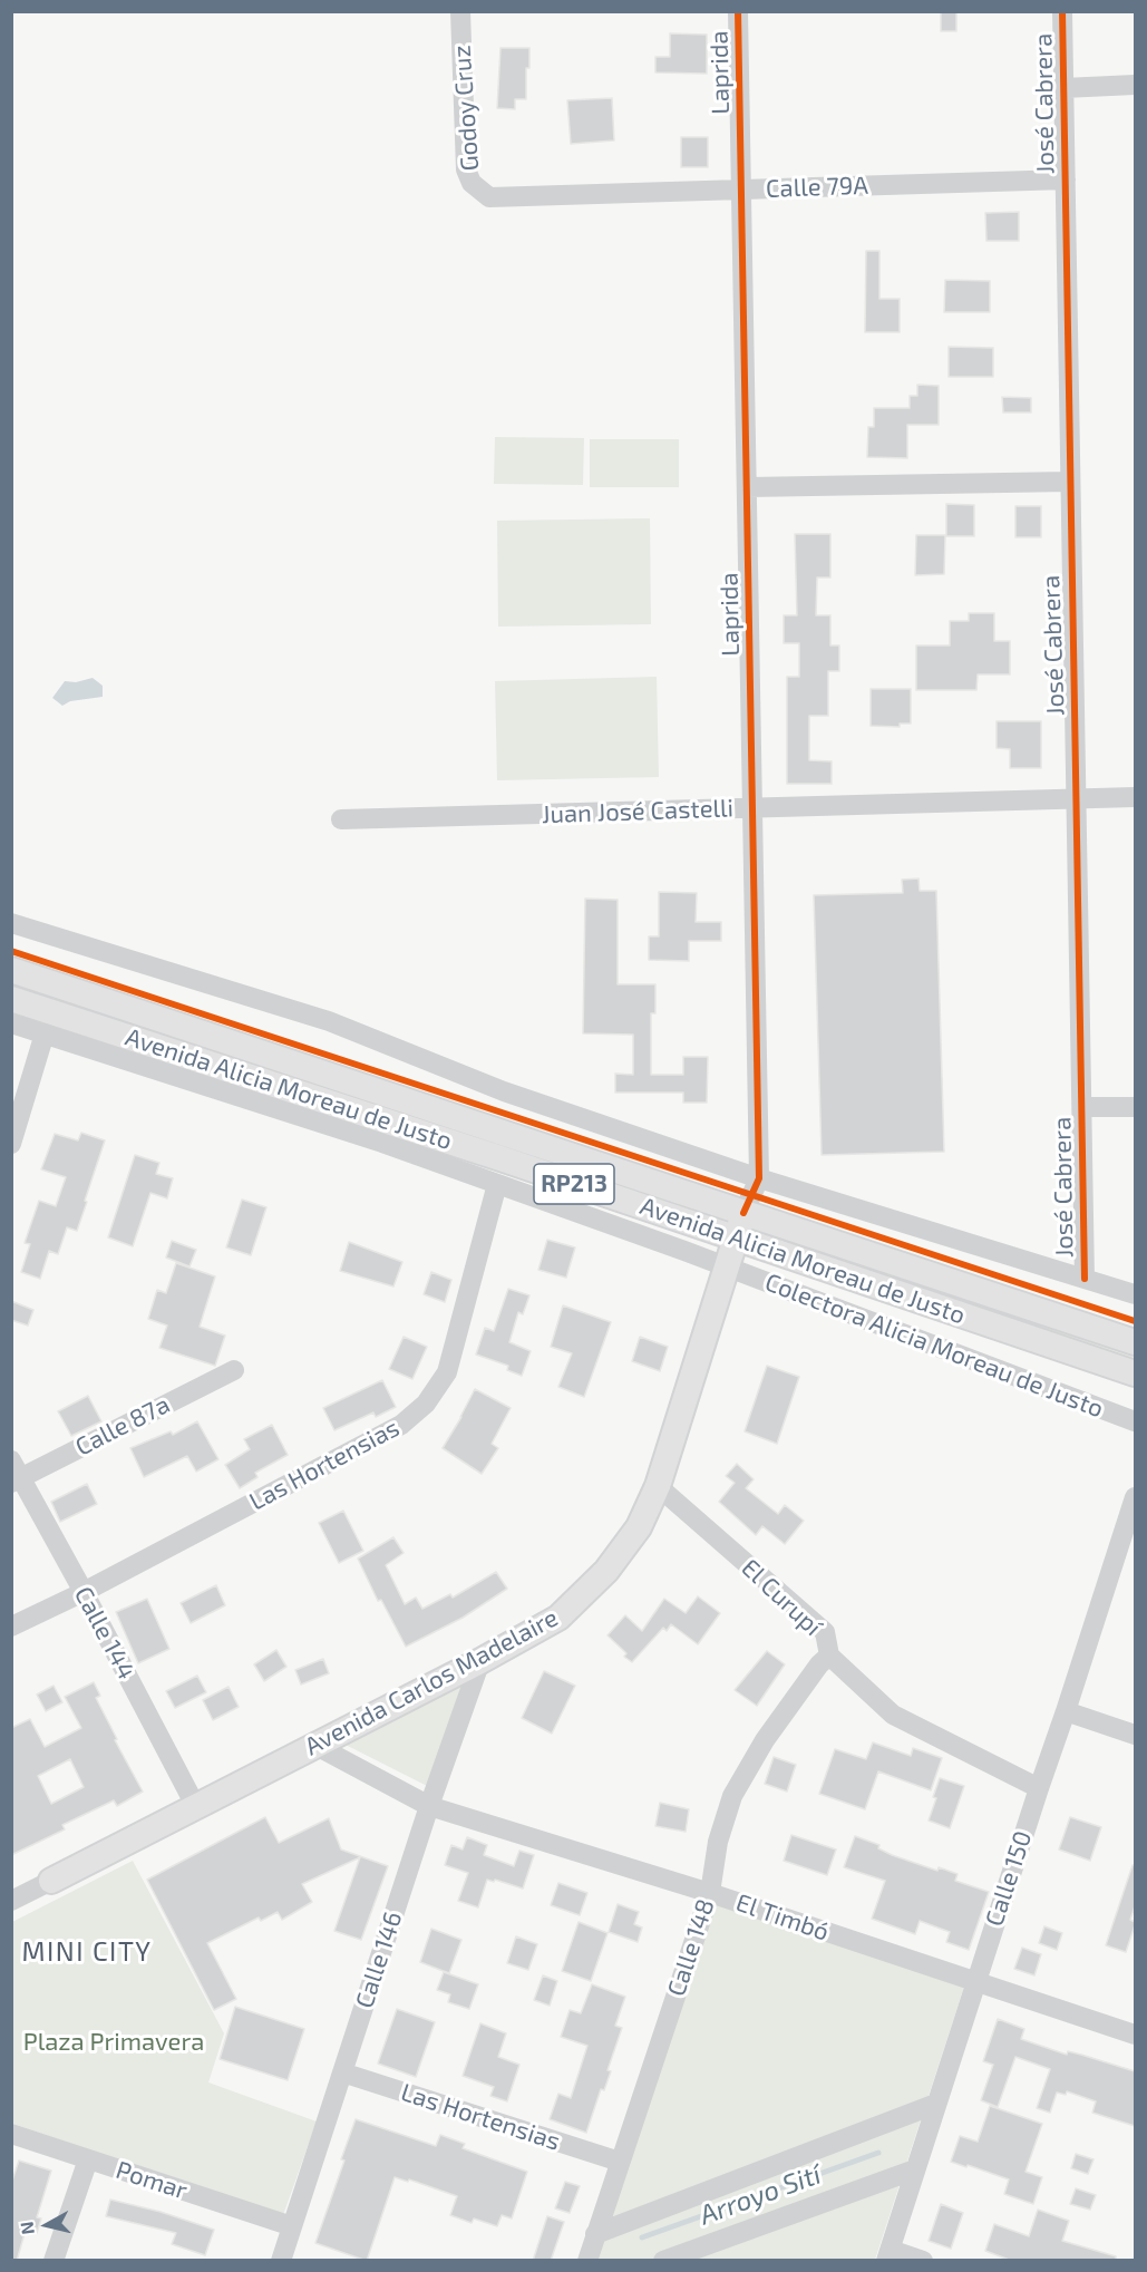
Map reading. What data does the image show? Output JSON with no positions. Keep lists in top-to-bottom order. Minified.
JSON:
{"streets":{"main road":["Avenida Alicia Moreau de Justo","RP213","Avenida Carlos Madelaire"],"street":["Laprida","José Cabrera","Godoy Cruz","Calle 79A","Juan José Castelli","Colectora Alicia Moreau de Justo","Calle 87a","Las Hortensias","El Curupí","Calle 144","Calle 150","El Timbó","Calle 148","Calle 146","Pomar"]},"crossings":[["Laprida","Calle 79A"],["Laprida","Juan José Castelli"],["Laprida","Avenida Alicia Moreau de Justo"],["Laprida","Avenida Carlos Madelaire"],["José Cabrera","Calle 79A"],["José Cabrera","Juan José Castelli"],["Godoy Cruz","Calle 79A"],["Avenida Alicia Moreau de Justo","Avenida Carlos Madelaire"],["Colectora Alicia Moreau de Justo","Las Hortensias"],["Colectora Alicia Moreau de Justo","Avenida Carlos Madelaire"],["Calle 87a","Calle 144"],["Las Hortensias","Calle 144"],["Las Hortensias","Calle 148"],["Las Hortensias","Calle 146"],["El Curupí","Avenida Carlos Madelaire"],["El Curupí","Calle 150"],["El Curupí","Calle 148"],["Calle 144","Avenida Carlos Madelaire"],["Avenida Carlos Madelaire","El Timbó"],["Avenida Carlos Madelaire","Calle 146"],["Calle 150","El Timbó"],["El Timbó","Calle 148"],["El Timbó","Calle 146"],["Calle 146","Pomar"]],"districts":["MINI CITY"],"water":["Arroyo Sití"],"parks":["Plaza Primavera"],"north":"left"}
